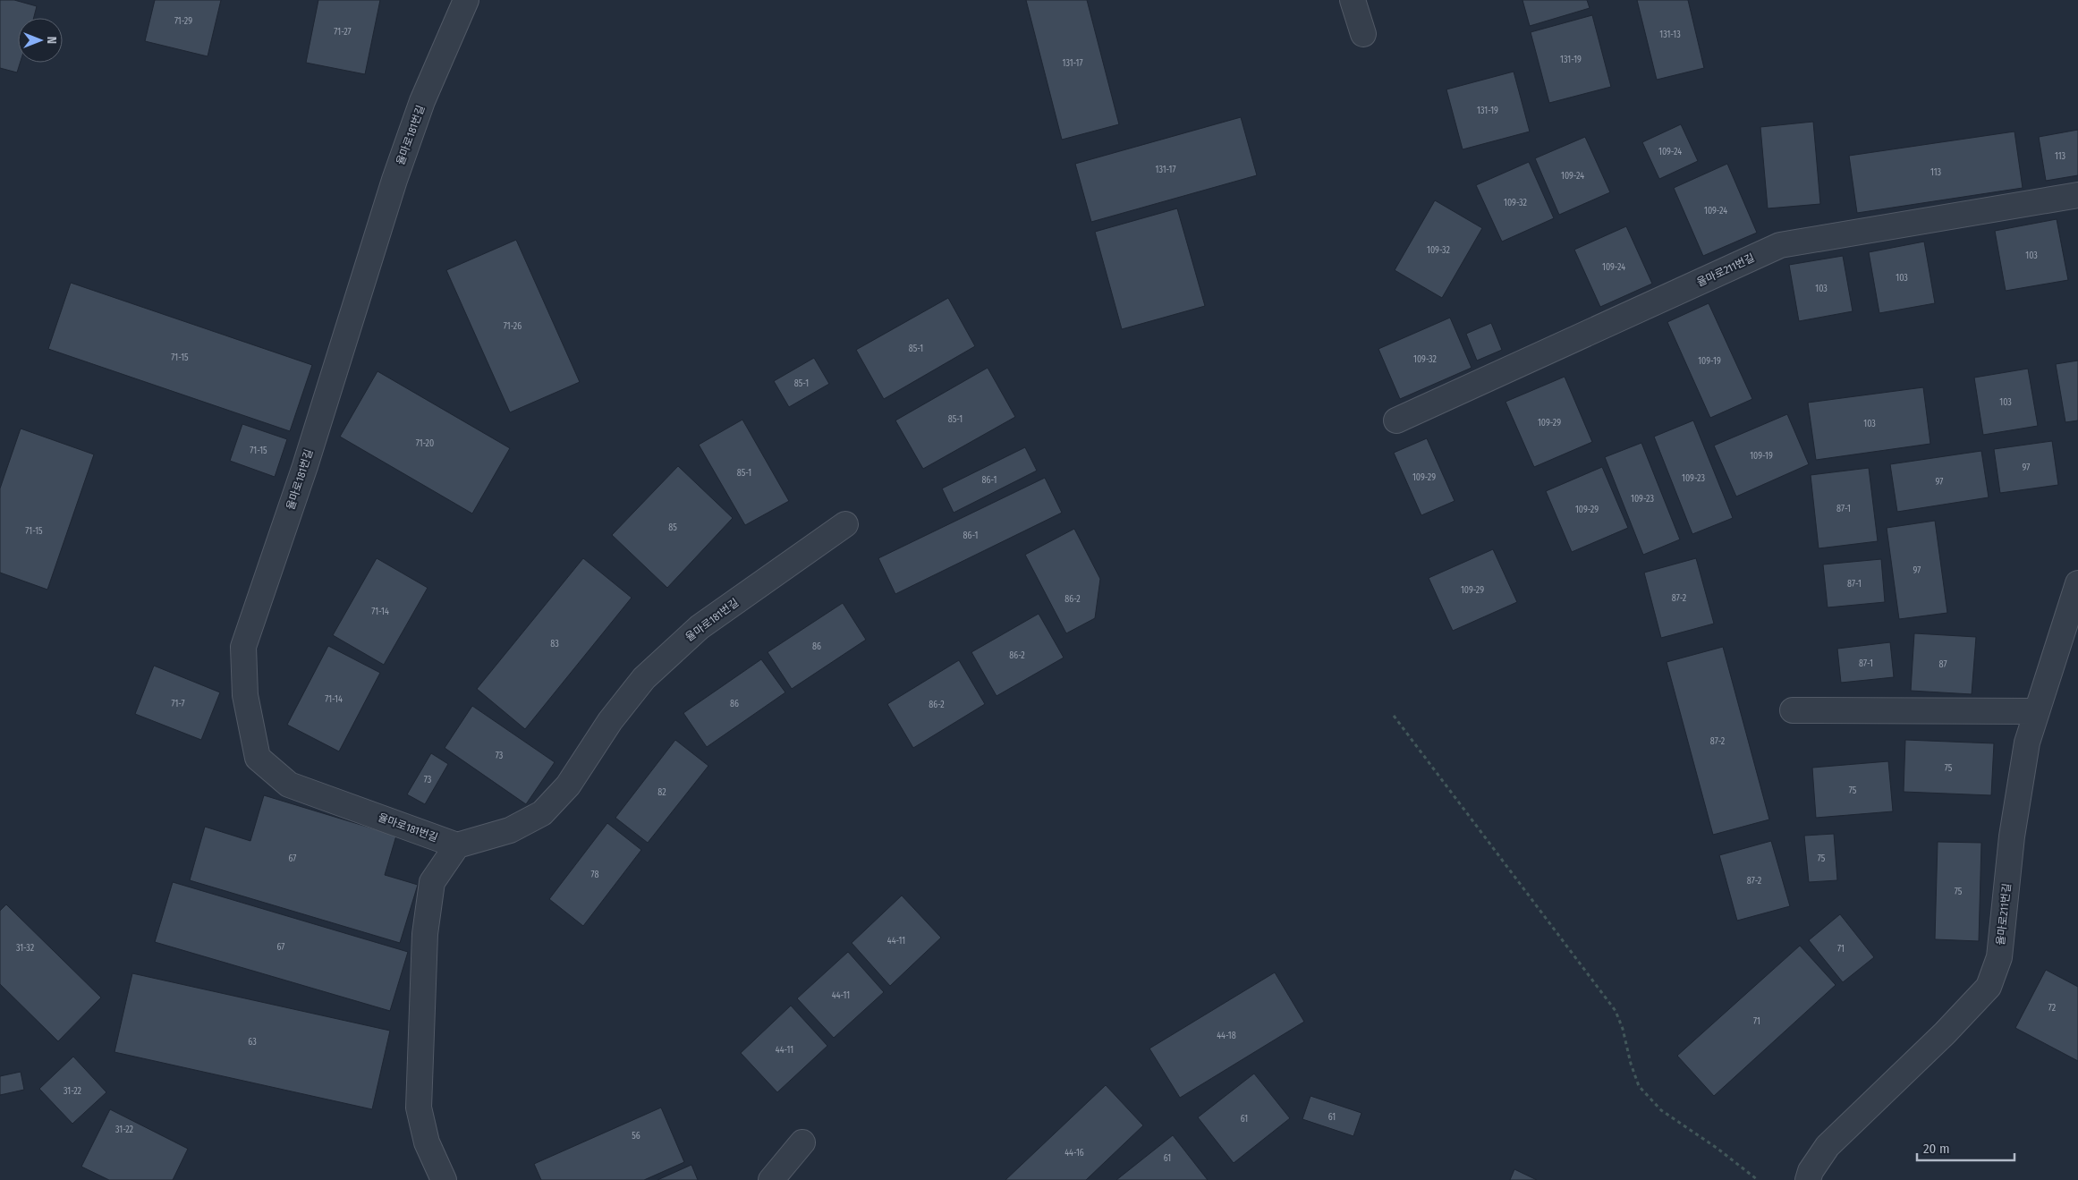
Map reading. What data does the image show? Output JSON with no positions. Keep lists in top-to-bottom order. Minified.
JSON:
{"streets":{"lane":["율마로181번길","율마로211번길"]},"house_numbers":["71-29","71-27","131-13","131-19","131-17","131-19","109-24","113","131-17","113","109-24","109-32","109-24","109-32","103","109-24","103","103","71-26","85-1","71-15","109-32","109-19","85-1","103","85-1","109-29","103","71-20","71-15","109-19","97","85-1","109-29","109-23","86-1","97","109-23","87-1","109-29","85","71-15","86-1","97","87-1","109-29","87-2","86-2","71-14","83","86","86-2","87-1","87","71-14","71-7","86","86-2","87-2","73","75","73","75","82","67","75","78","87-2","75","44-11","67","31-32","71","44-11","72","71","44-18","63","44-11","31-22","61","61","31-22","56","44-16","61"],"scale_bar":"20 m","north":"right"}
